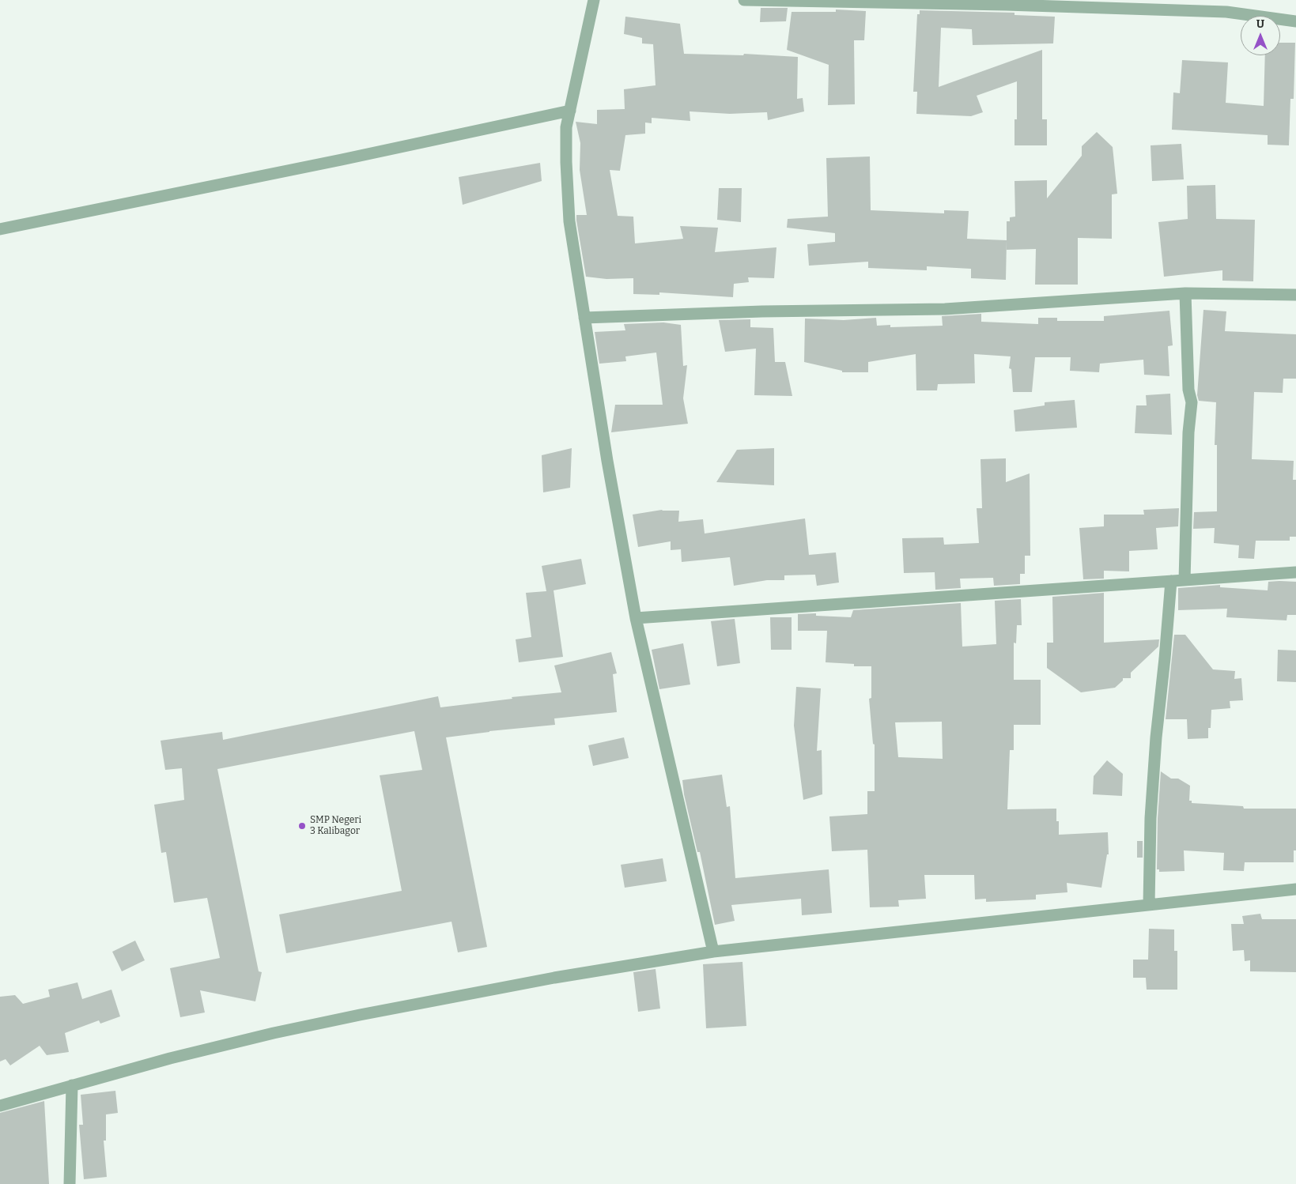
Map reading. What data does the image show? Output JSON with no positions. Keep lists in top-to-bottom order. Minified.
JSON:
{"places":["SMP Negeri 3 Kalibagor"],"north":"top"}
